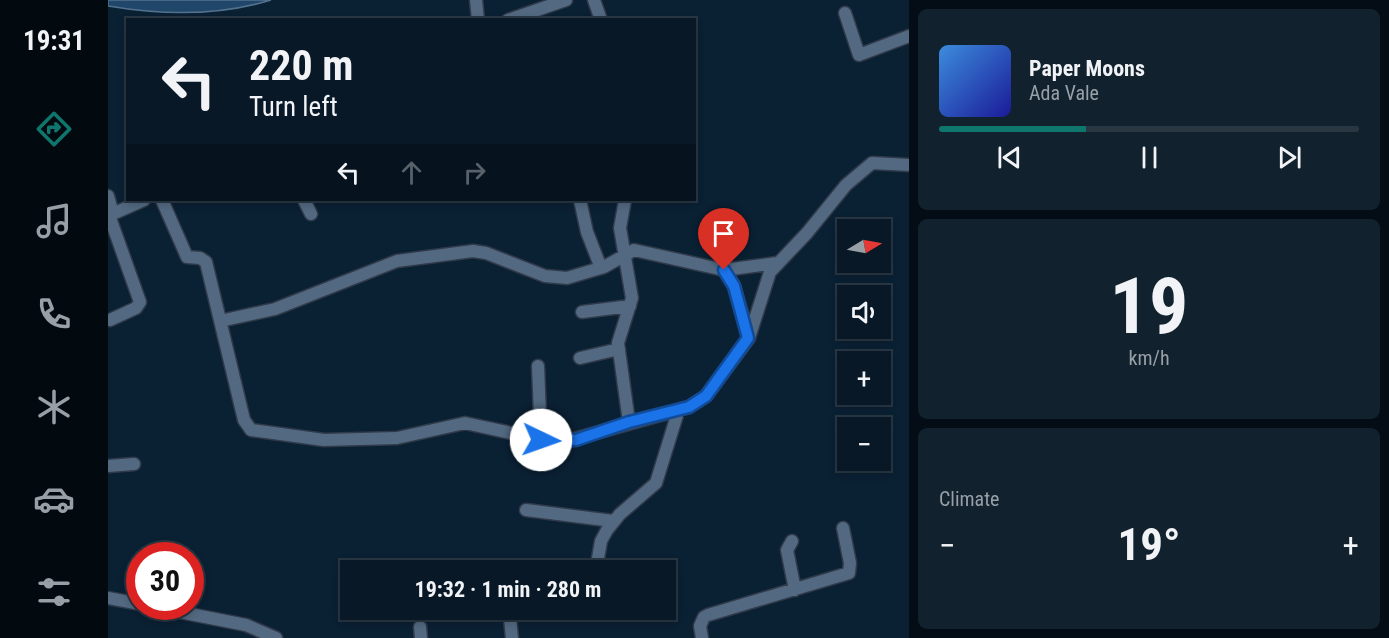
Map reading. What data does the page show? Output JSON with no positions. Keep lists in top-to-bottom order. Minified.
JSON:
{"north":"right","page":{"tabs":"19:31","turn":["220 m","Turn left"],"song":["Paper Moons","Ada Vale"],"map_buttons":["+","−"],"tile":[["19","km/h"],"Climate"],"heat":["−","19°","+"],"limit":"30","trip":"19:32 · 1 min · 280 m"}}
